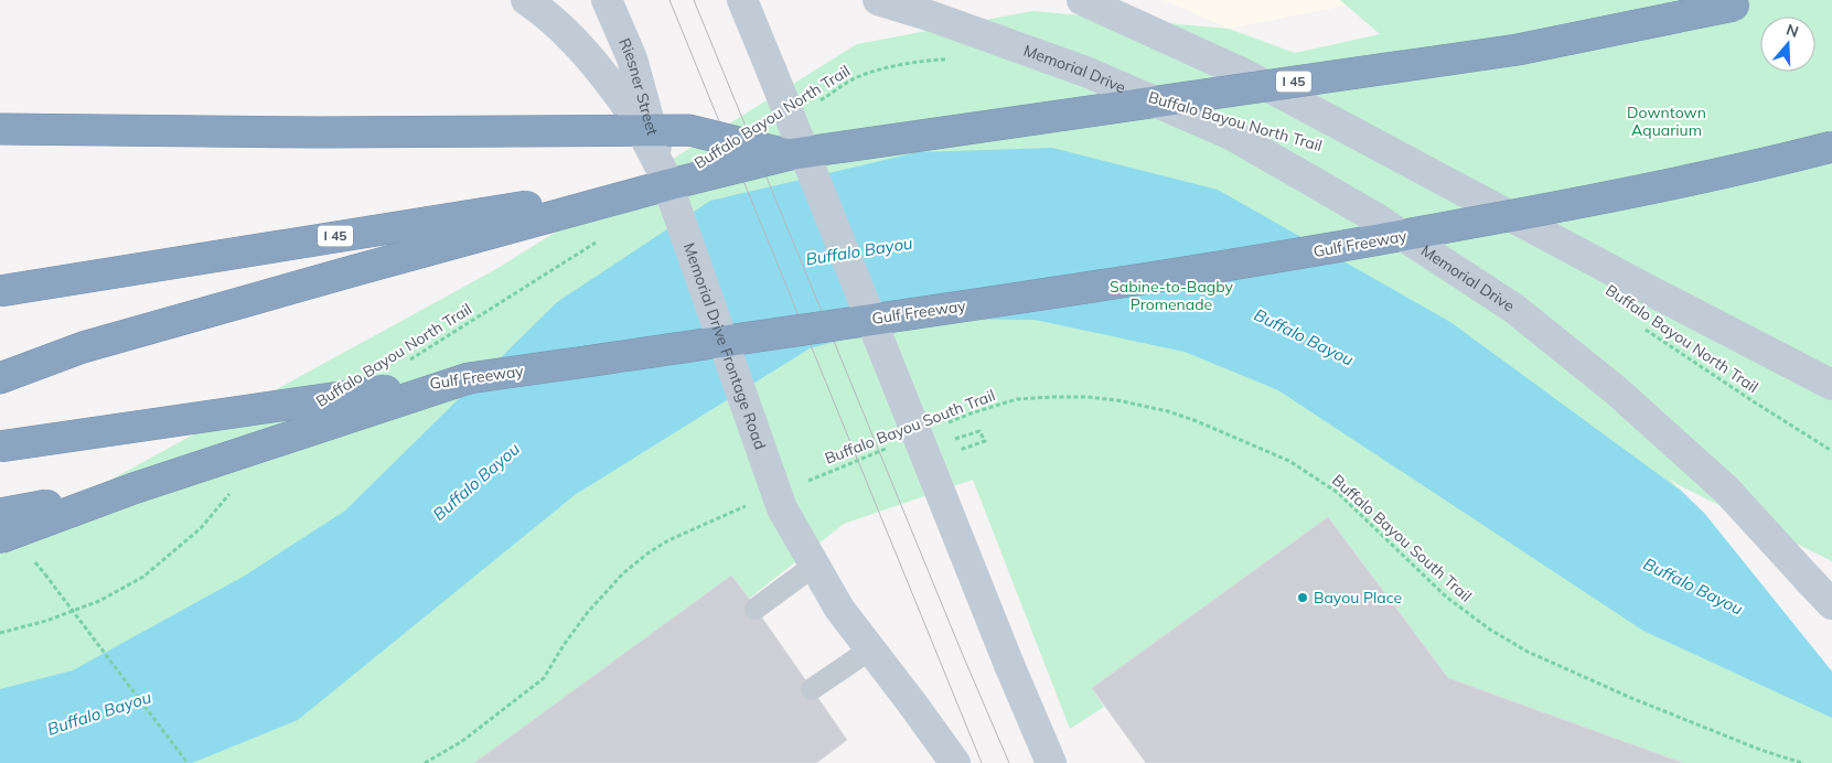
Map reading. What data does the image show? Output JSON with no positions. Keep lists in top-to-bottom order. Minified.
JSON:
{"streets":{"highway":["I 45","Gulf Freeway"],"main road":["Memorial Drive","Riesner Street","Memorial Drive Frontage Road"],"path":["Buffalo Bayou North Trail","Buffalo Bayou South Trail"]},"crossings":[["I 45","Memorial Drive Frontage Road"],["Riesner Street","Memorial Drive Frontage Road"]],"water":["Buffalo Bayou"],"parks":["Downtown Aquarium","Sabine-to-Bagby Promenade"],"places":["Bayou Place"],"north":"top"}
